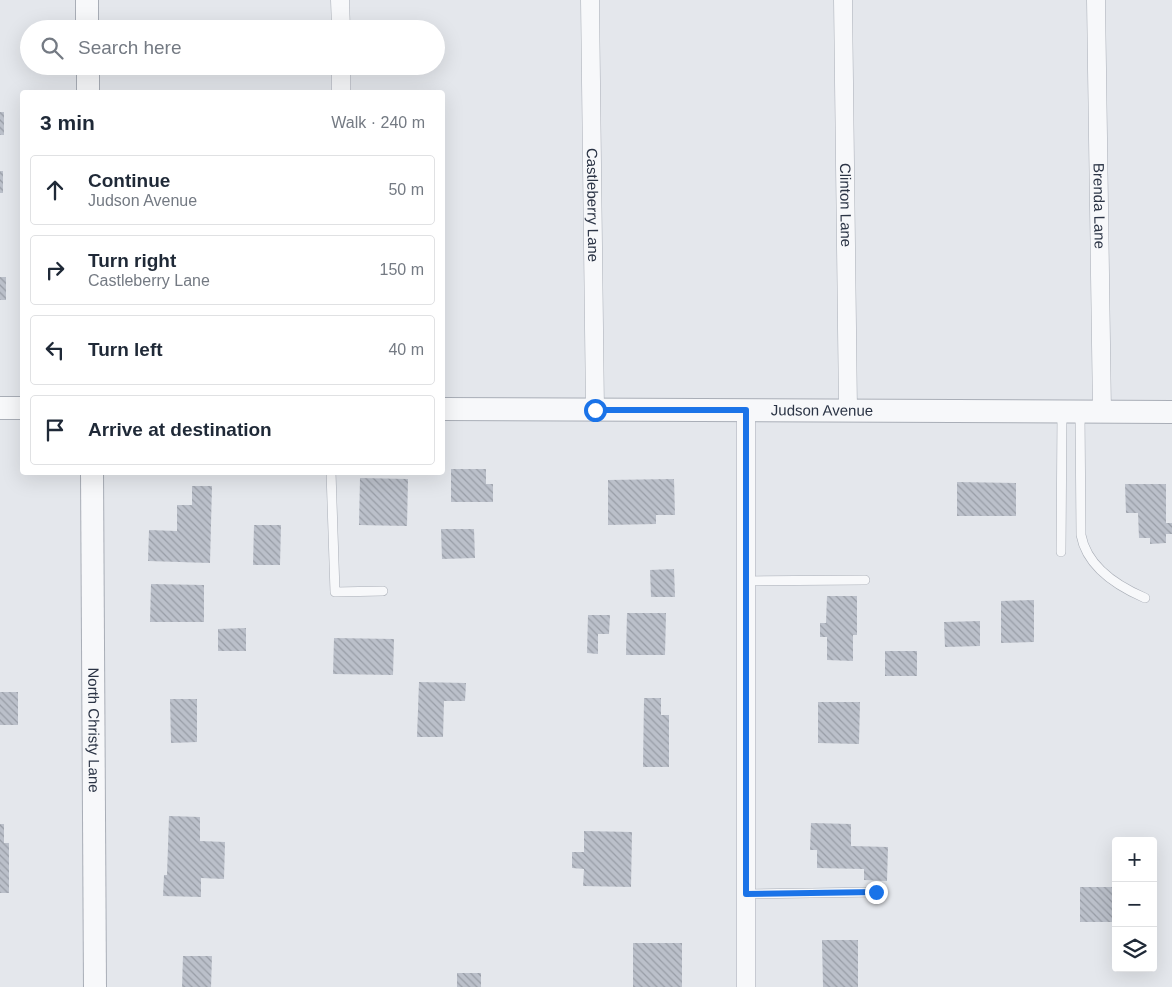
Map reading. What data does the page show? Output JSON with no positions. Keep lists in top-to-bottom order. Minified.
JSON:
{"streets":{"street":["Castleberry Lane","Clinton Lane","Brenda Lane","Judson Avenue","North Christy Lane"]},"crossings":[["Castleberry Lane","Judson Avenue"],["Clinton Lane","Judson Avenue"],["Brenda Lane","Judson Avenue"]],"page":{"search":"Search here","heading":["3 min","Walk · 240 m"],"list":[["Continue","Judson Avenue","50 m"],["Turn right","Castleberry Lane","150 m"],["Turn left","40 m"],"Arrive at destination"],"map_buttons":["+","−"]}}
